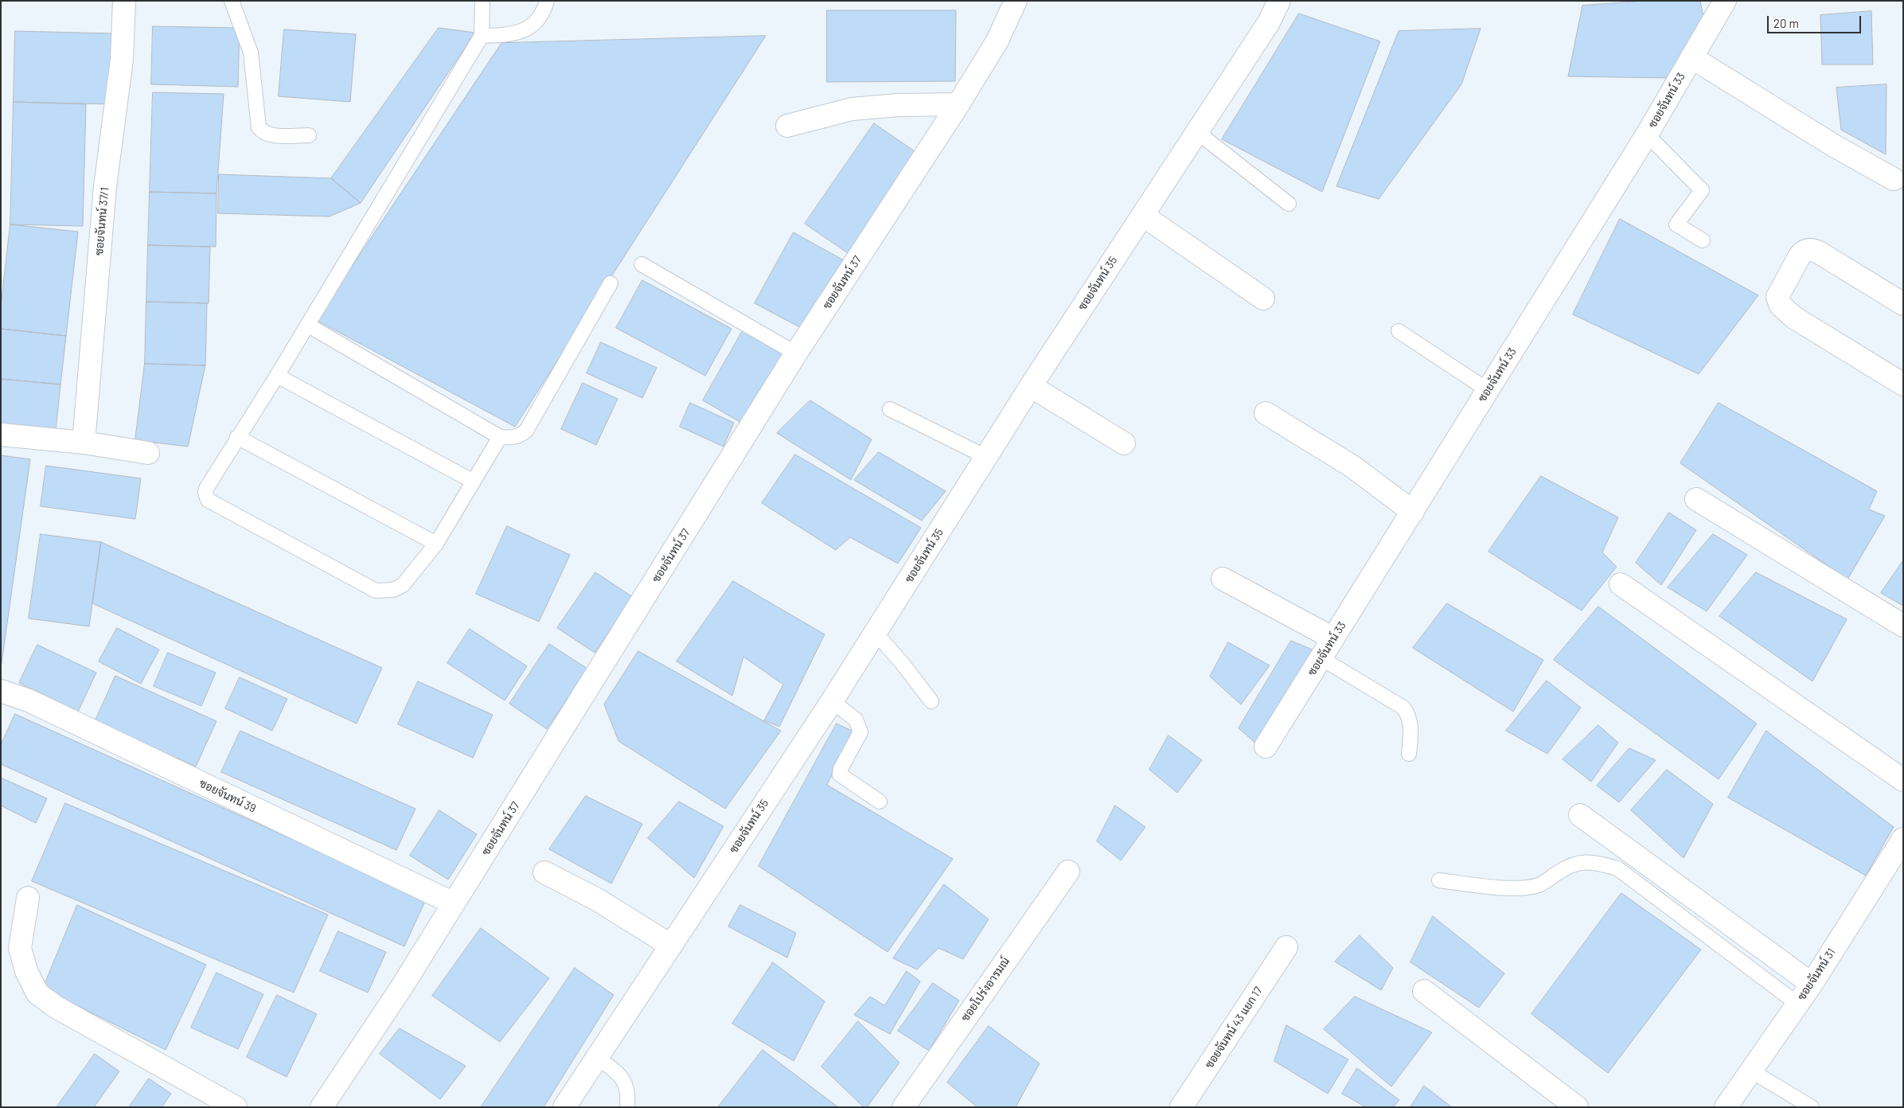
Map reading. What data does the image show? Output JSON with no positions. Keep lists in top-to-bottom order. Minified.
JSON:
{"streets":{"street":["ซอยจันทน์ 33","ซอยจันทน์ 37/1","ซอยจันทน์ 37","ซอยจันทน์ 35","ซอยจันทน์ 39","ซอยจันทน์ 31","ซอยโปร่งอารมณ์","ซอยจันทน์ 43 แยก 17"]},"crossings":[["ซอยจันทน์ 37","ซอยจันทน์ 39"]],"scale_bar":"20 m"}
